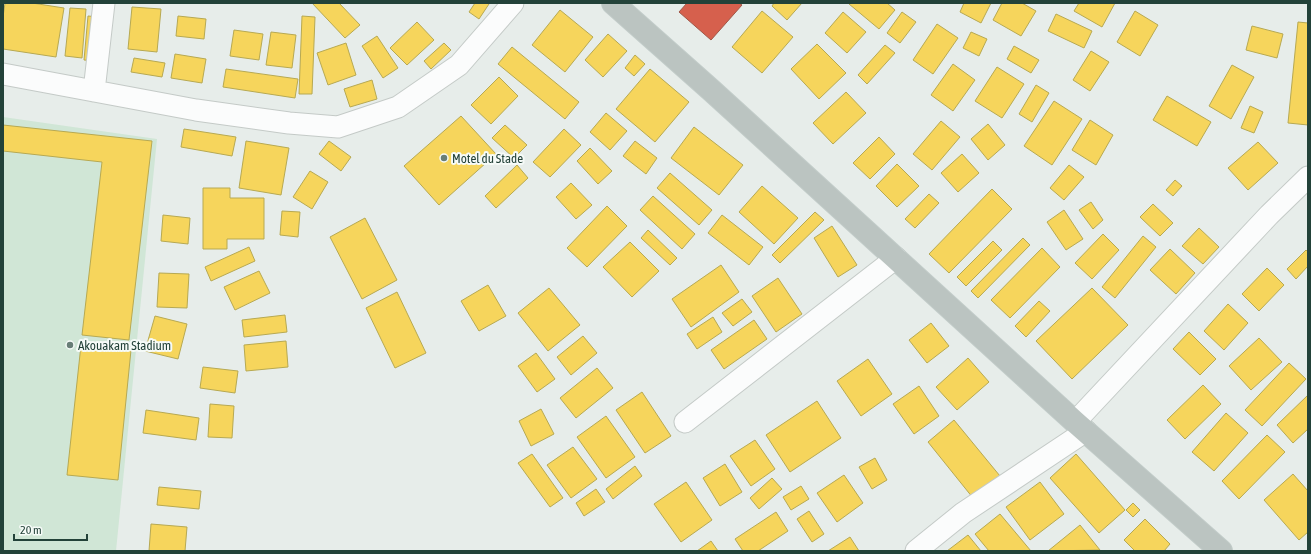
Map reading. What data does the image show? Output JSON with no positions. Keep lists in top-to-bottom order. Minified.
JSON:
{"places":["Motel du Stade","Akouakam Stadium"],"scale_bar":"20 m"}
